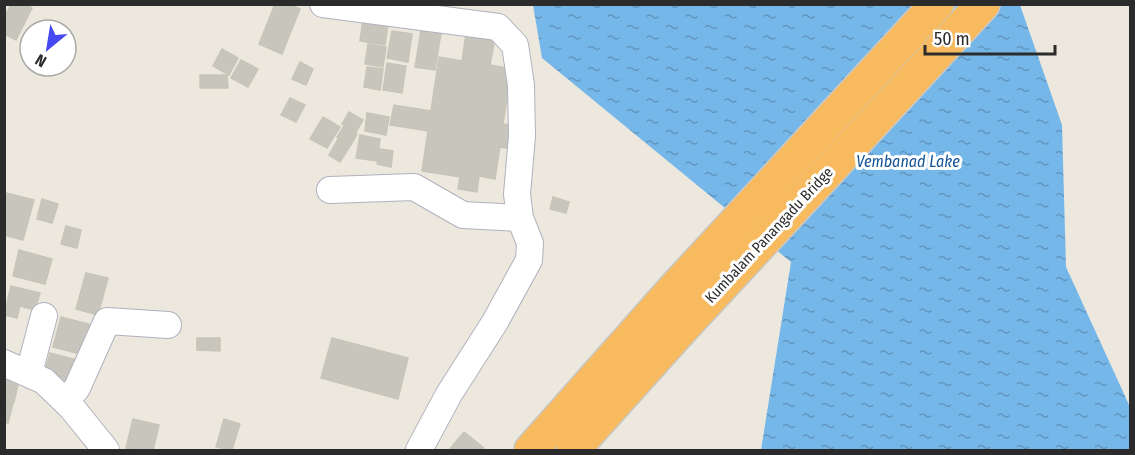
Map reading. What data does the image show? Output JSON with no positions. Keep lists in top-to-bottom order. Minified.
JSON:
{"streets":{"highway":["Kumbalam Panangadu Bridge"]},"water":["Vembanad Lake"],"scale_bar":"50 m","north":"bottom left"}
